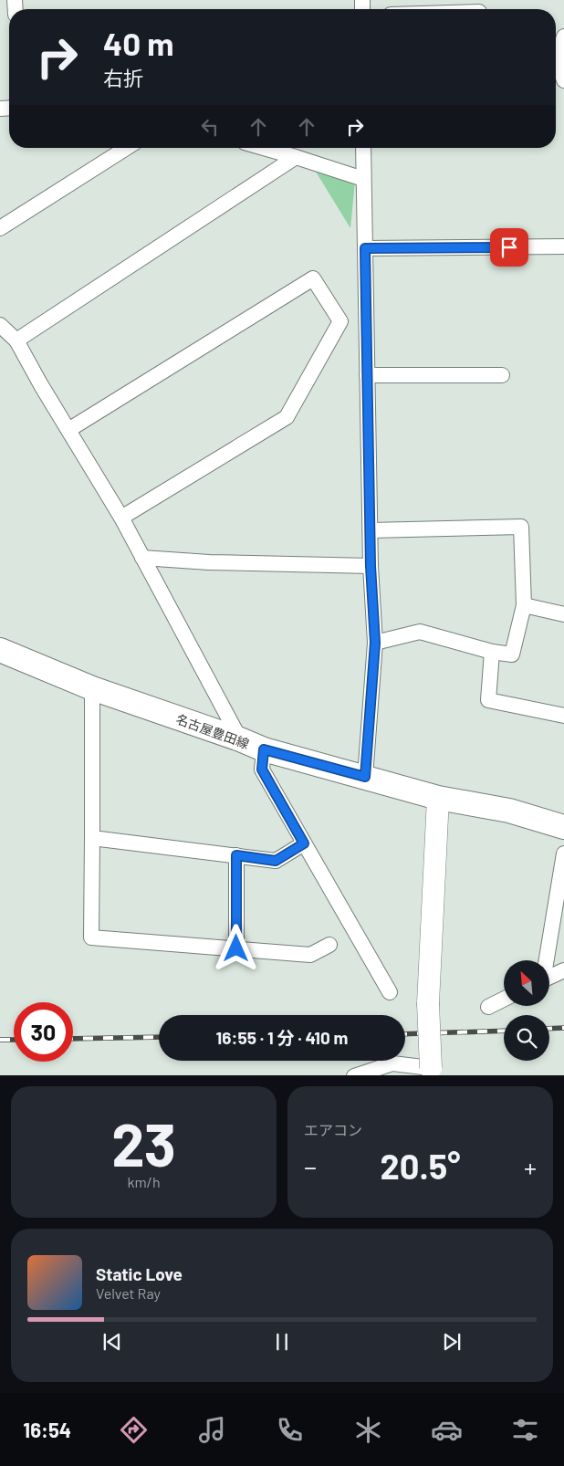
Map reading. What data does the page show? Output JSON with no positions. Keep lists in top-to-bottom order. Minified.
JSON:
{"streets":{"main road":["名古屋豊田線"]},"north":"top left","page":{"turn":["40 m","右折"],"limit":"30","trip":"16:55 · 1 分 · 410 m","tile":[["23","km/h"],"エアコン"],"heat":["−","20.5°","+"],"song":["Static Love","Velvet Ray"],"tabs":"16:54"}}
